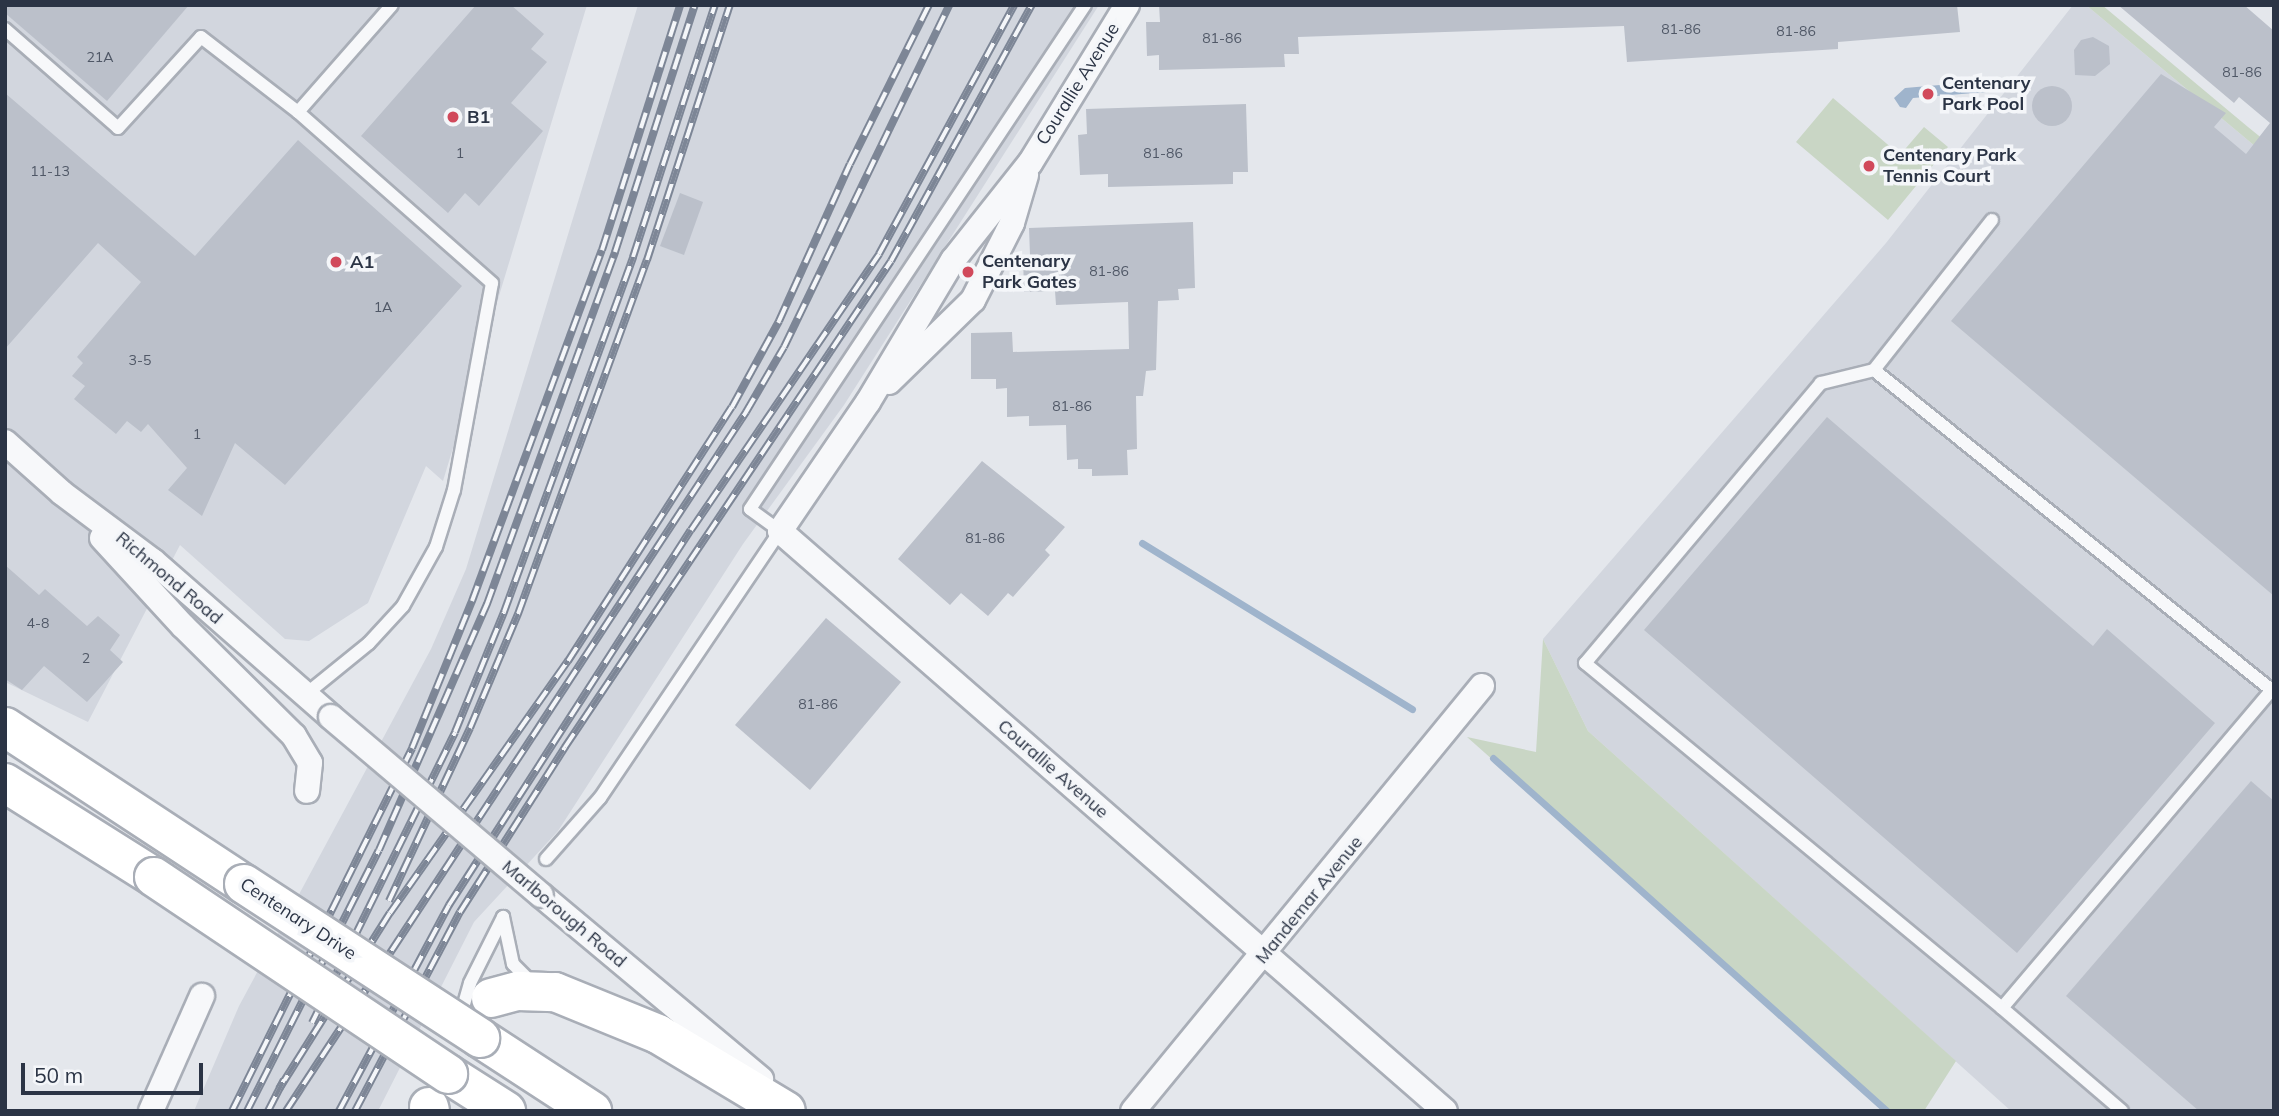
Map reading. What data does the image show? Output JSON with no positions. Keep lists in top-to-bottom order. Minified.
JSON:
{"streets":{"highway":["Centenary Drive"],"street":["Courallie Avenue","Richmond Road","Mandemar Avenue","Marlborough Road"]},"crossings":[["Courallie Avenue","Mandemar Avenue"],["Richmond Road","Marlborough Road"]],"places":["Centenary Park Pool","B1","Centenary Park Tennis Court","A1","Centenary Park Gates"],"house_numbers":["81-86","81-86","81-86","21A","81-86","1","81-86","11-13","81-86","1A","3-5","81-86","1","81-86","4-8","2","81-86"],"scale_bar":"50 m"}
